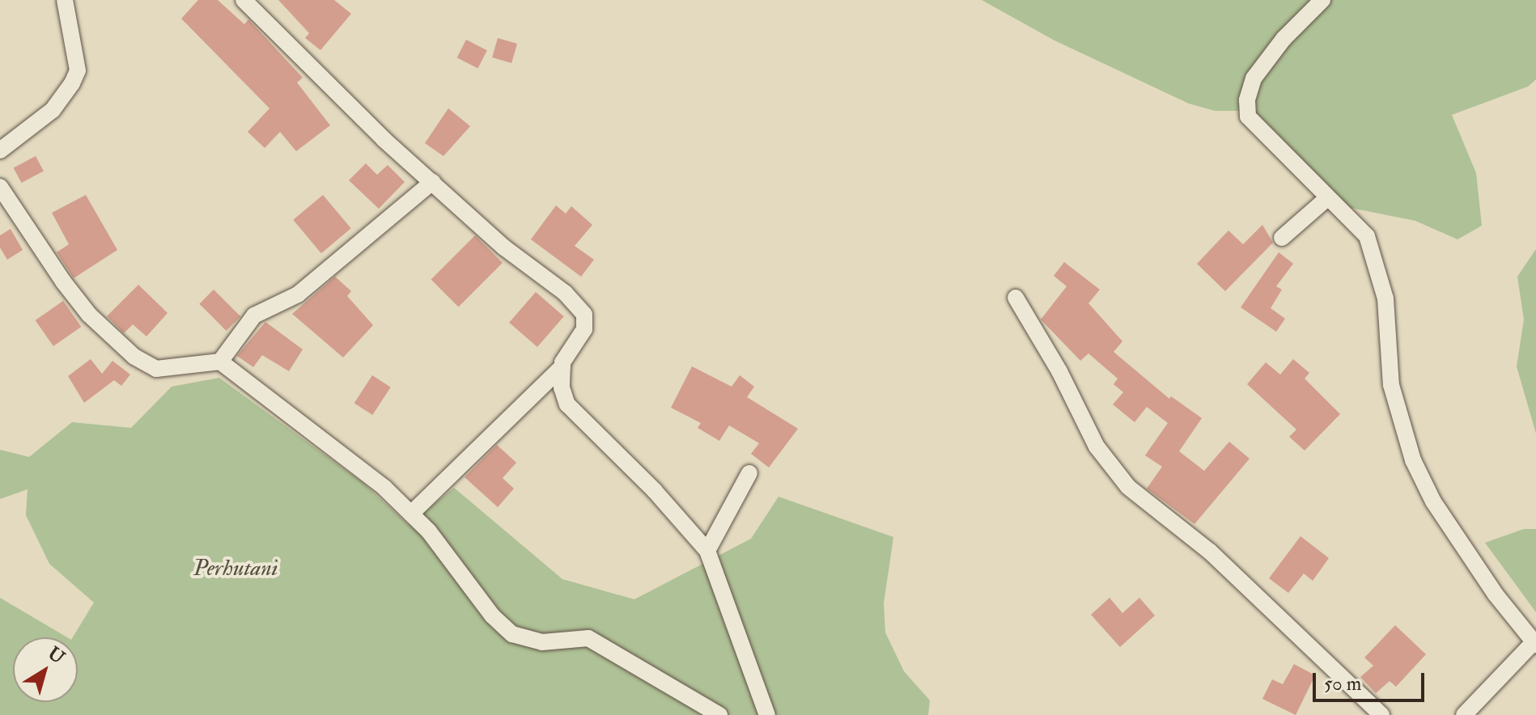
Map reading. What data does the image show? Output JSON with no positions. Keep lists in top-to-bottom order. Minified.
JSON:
{"parks":["Perhutani"],"scale_bar":"50 m","north":"top right"}
